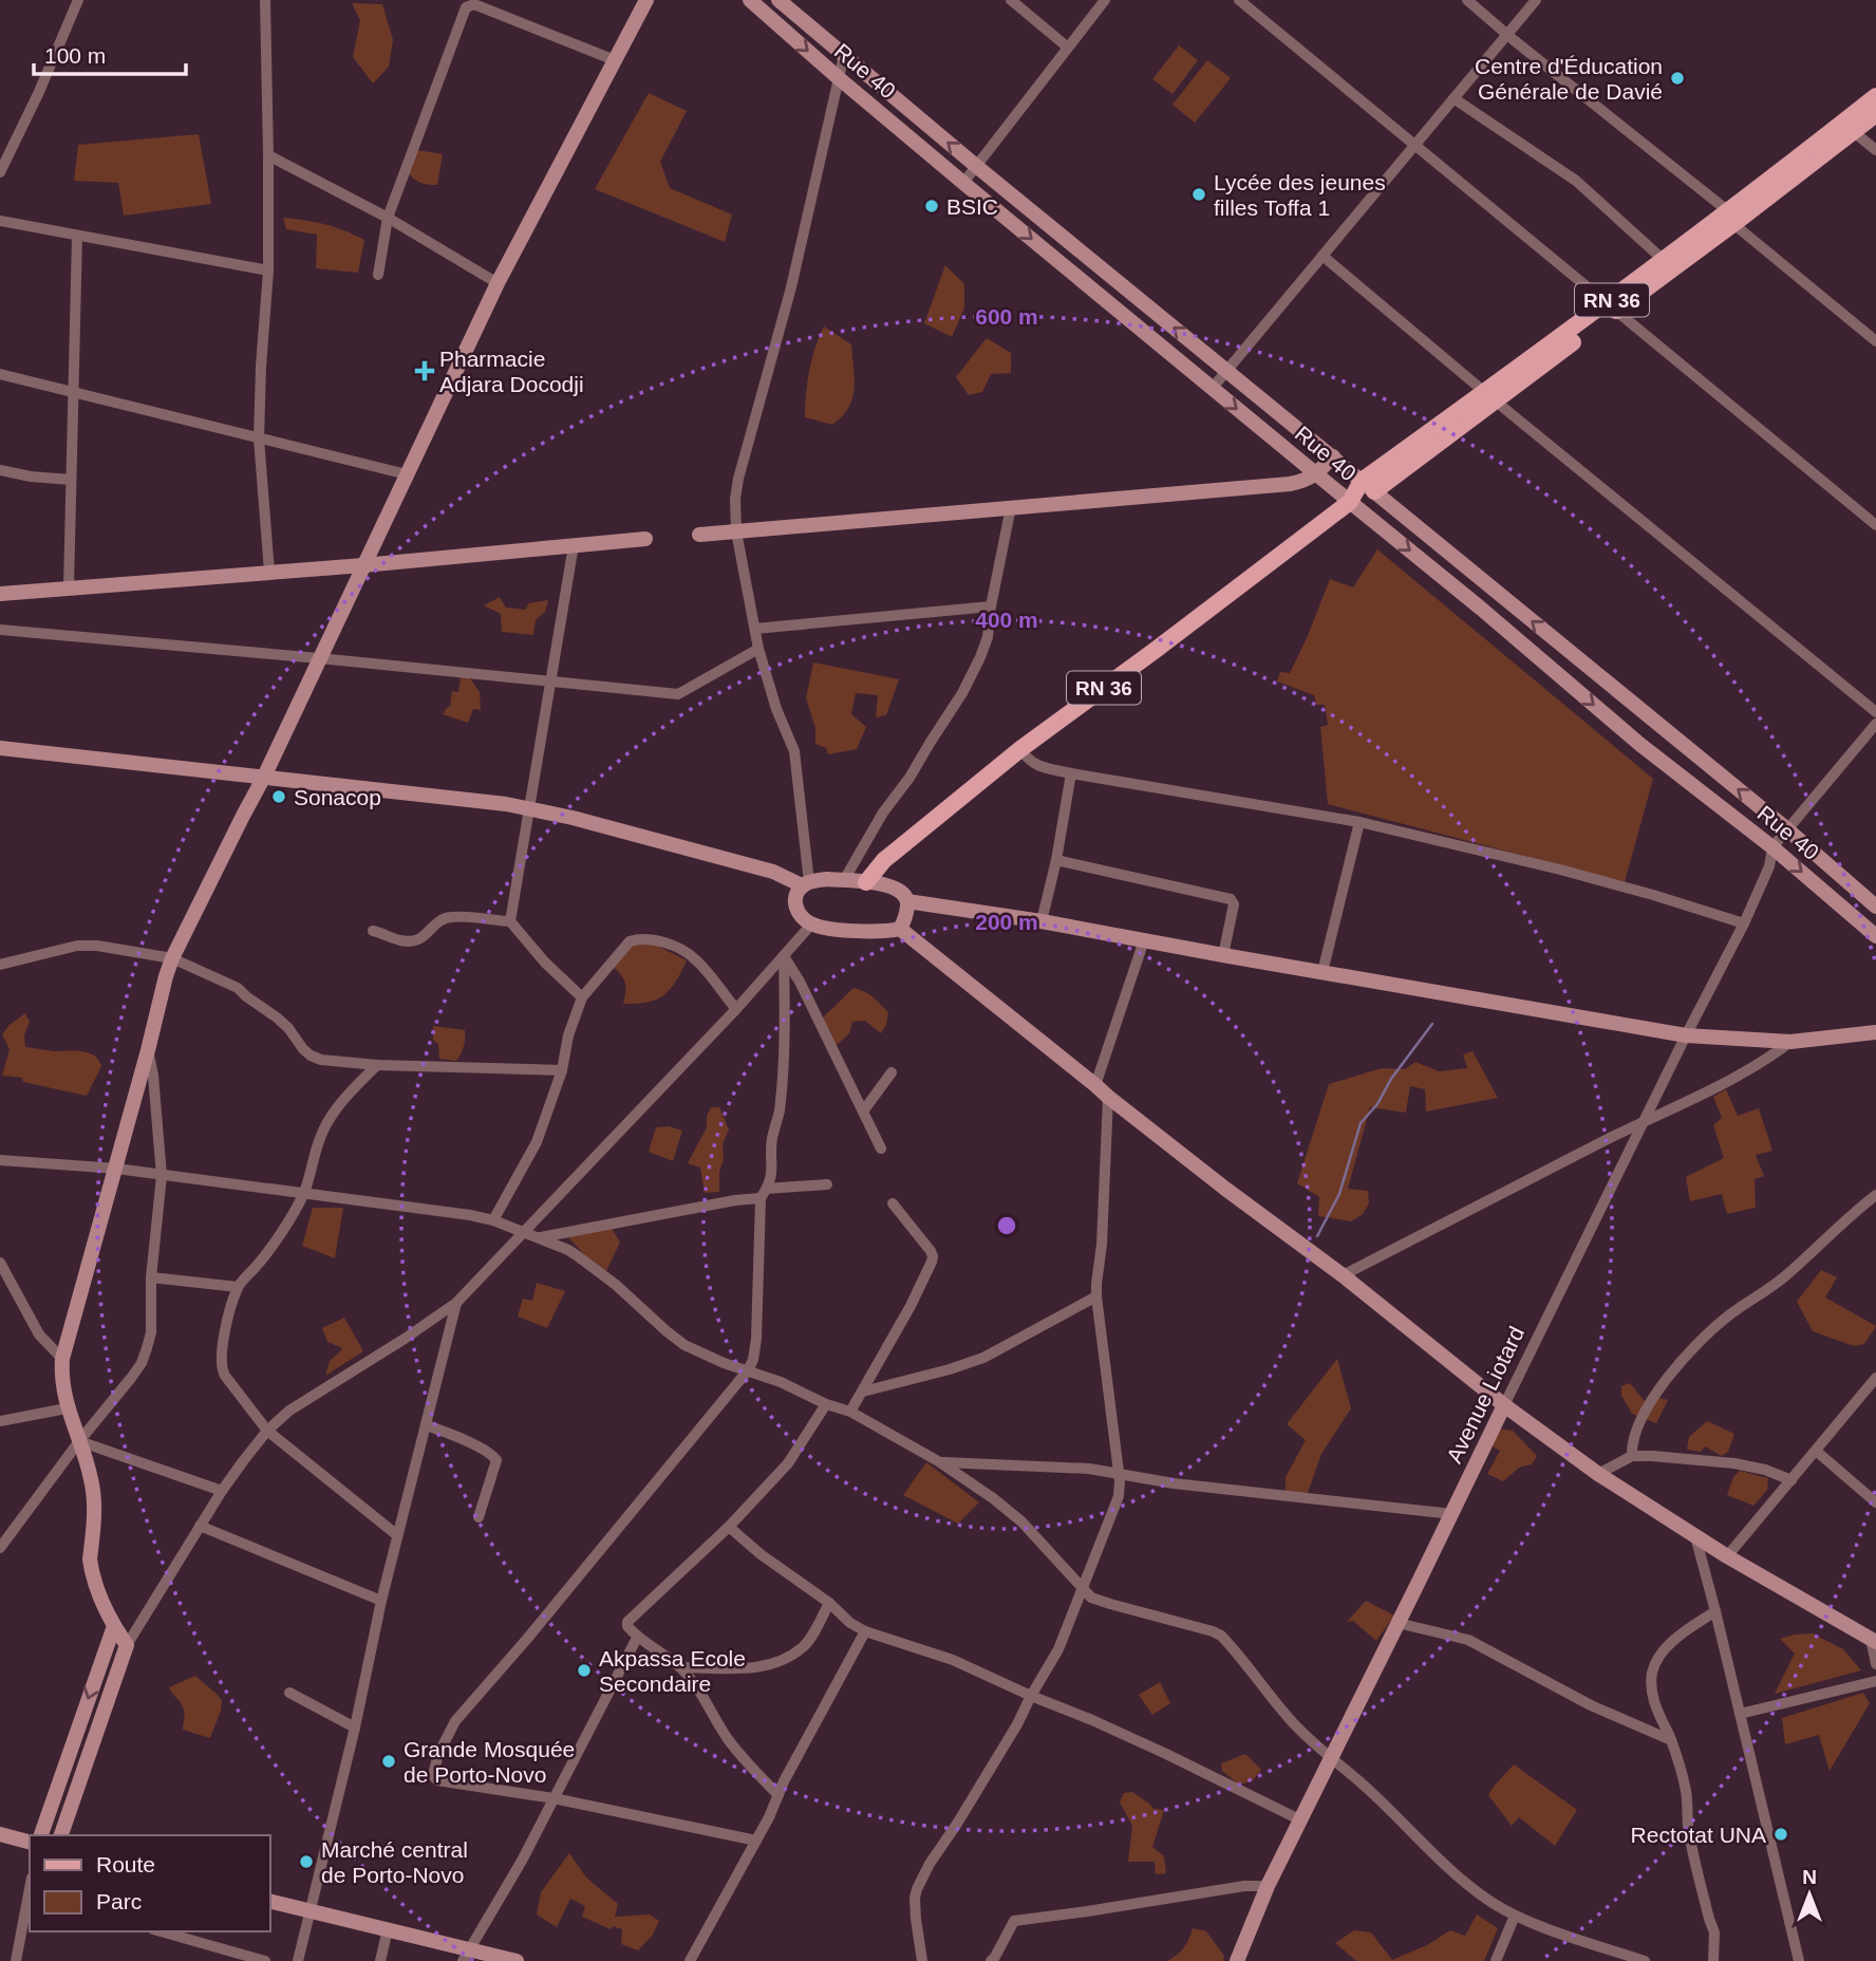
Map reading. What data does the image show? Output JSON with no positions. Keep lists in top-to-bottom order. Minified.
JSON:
{"streets":{"main road":["RN 36"],"street":["Rue 40","Avenue Liotard"]},"crossings":[["Rue 40","RN 36"],["Rue 40","Avenue Liotard"]],"places":{"other":["Centre d'Éducation Générale de Davié","Lycée des jeunes filles Toffa 1","BSIC","Sonacop","Akpassa Ecole Secondaire","Grande Mosquée de Porto-Novo","Rectotat UNA","Marché central de Porto-Novo"],"health":["Pharmacie Adjara Docodji"]},"legend":["Route","Parc"],"scale_bar":"100 m","north":"top","rings":["600 m","400 m","200 m"]}
